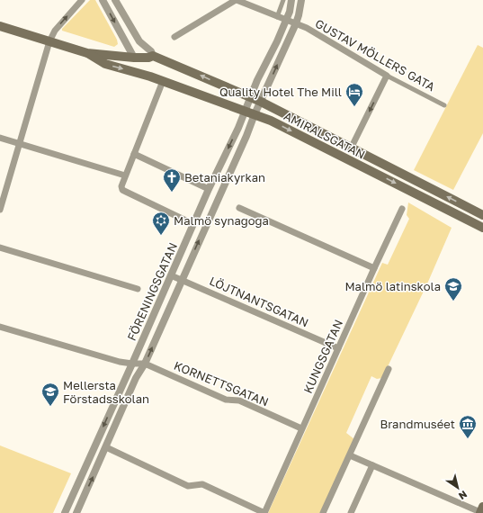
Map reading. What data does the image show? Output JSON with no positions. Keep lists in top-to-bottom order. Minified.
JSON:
{"streets":{"main road":["AMIRALSGATAN"],"street":["GUSTAV MÖLLERS GATA","FÖRENINGSGATAN","LÖJTNANTSGATAN","KUNGSGATAN","KORNETTSGATAN"]},"crossings":[["GUSTAV MÖLLERS GATA","AMIRALSGATAN"],["GUSTAV MÖLLERS GATA","FÖRENINGSGATAN"],["AMIRALSGATAN","FÖRENINGSGATAN"],["FÖRENINGSGATAN","LÖJTNANTSGATAN"],["FÖRENINGSGATAN","KORNETTSGATAN"],["LÖJTNANTSGATAN","KUNGSGATAN"],["KUNGSGATAN","KORNETTSGATAN"]],"places":{"hotel":["Quality Hotel The Mill"],"church":["Betaniakyrkan"],"synagogue":["Malmö synagoga"],"school or university":["Malmö latinskola","Mellersta Förstadsskolan"],"museum":["Brandmuséet"]},"north":"bottom right"}
